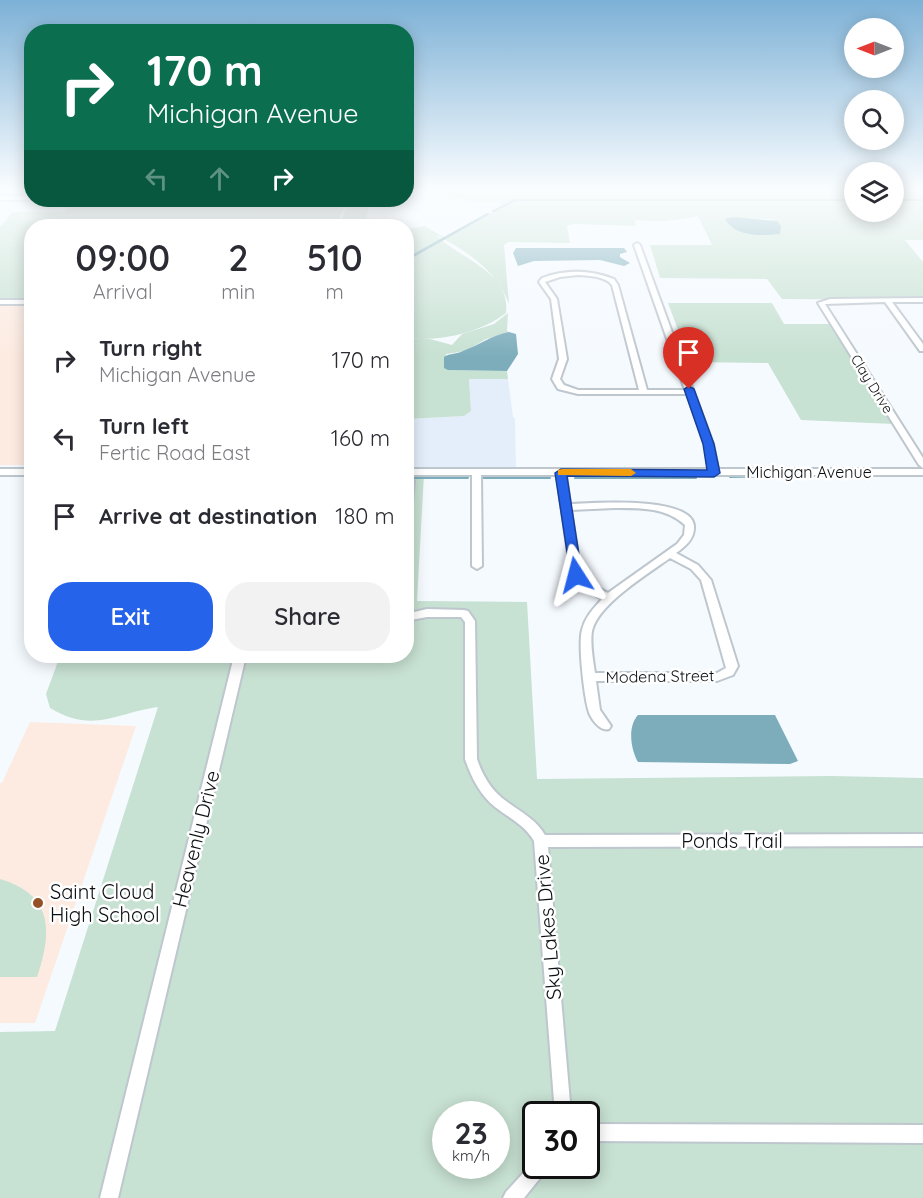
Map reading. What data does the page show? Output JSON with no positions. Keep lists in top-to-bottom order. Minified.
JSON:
{"streets":{"street":["Clay Drive","Michigan Avenue","Modena Street","Heavenly Drive","Ponds Trail","Sky Lakes Drive"]},"crossings":[["Ponds Trail","Sky Lakes Drive"]],"places":["Saint Cloud High School"],"north":"left","page":{"turn":["170 m","Michigan Avenue"],"eta":["09:00","Arrival","2","min","510","m"],"list":[{"name":"Turn right","note":"Michigan Avenue","value":"170 m"},{"name":"Turn left","note":"Fertic Road East","value":"160 m"},{"name":"Arrive at destination","value":"180 m"}],"buttons":["Exit","Share"],"speed":"23 km/h","limit":"30"}}
